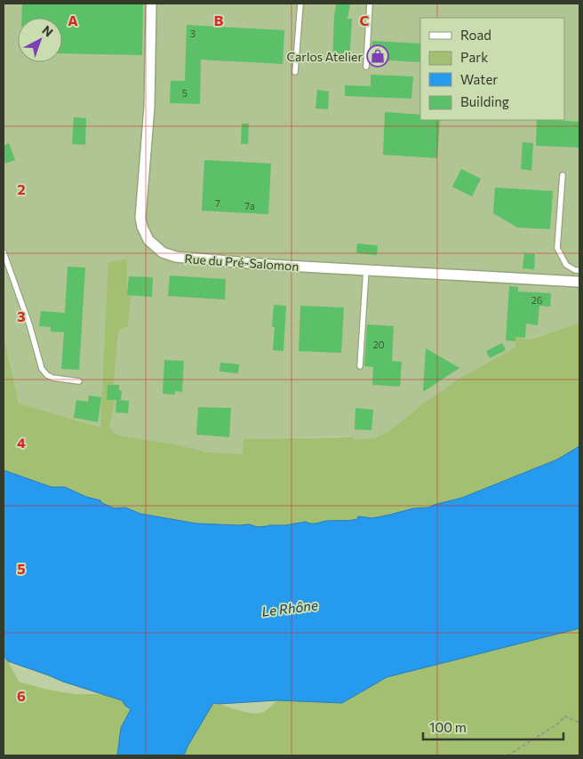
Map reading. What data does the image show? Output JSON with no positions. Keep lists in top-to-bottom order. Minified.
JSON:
{"streets":{"street":["Rue du Pré-Salomon"]},"water":["Le Rhône"],"places":{"shop":["Carlos Atelier"]},"house_numbers":["3","5","7","7a","26","20"],"legend":["Road","Park","Water","Building"],"scale_bar":"100 m","north":"top right","grid":{"columns":["A","B","C"],"rows":["2","3","4","5","6"]}}
